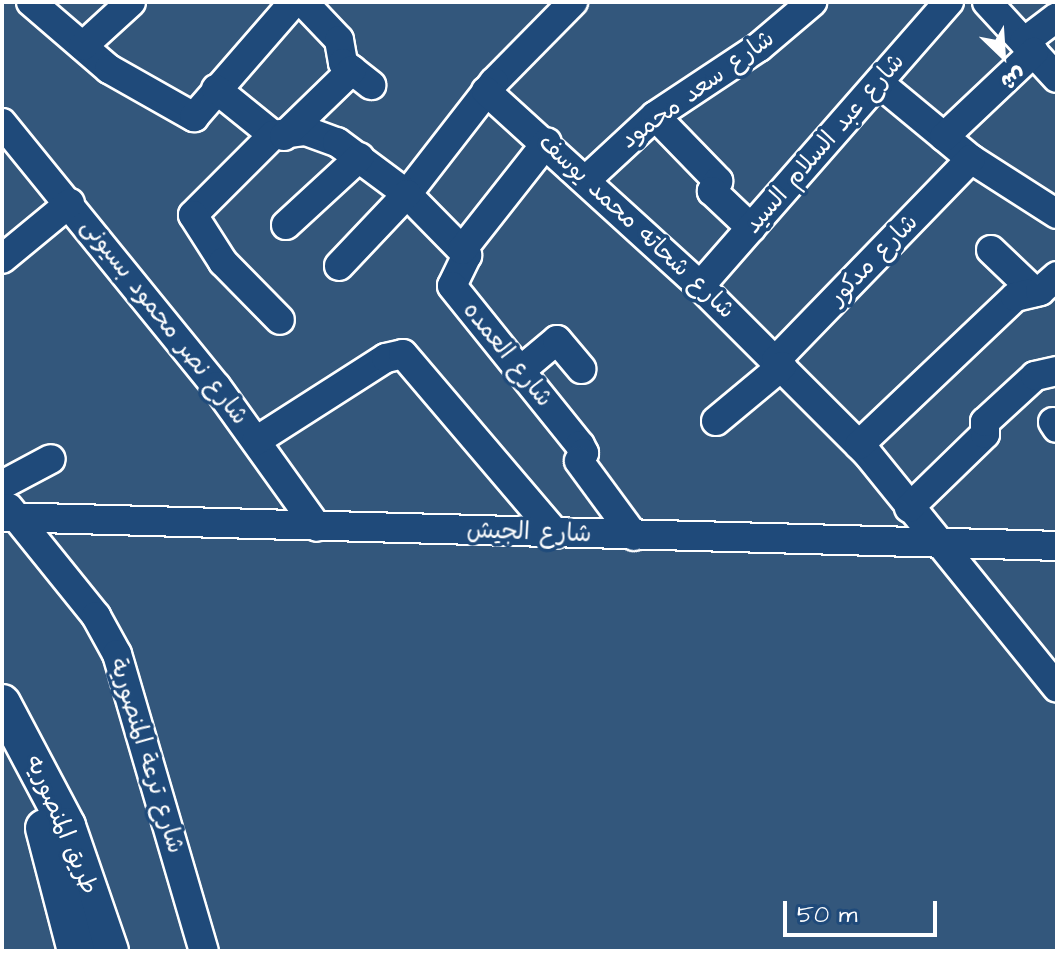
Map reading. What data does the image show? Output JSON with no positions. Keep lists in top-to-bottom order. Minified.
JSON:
{"streets":{"main road":["طريق المنصوريه"],"street":["شارع سعد محمود","شارع عبد السلام السيد","شارع شحاته محمد يوسف","شارع مدكور","شارع نصر محمود بسيونى","شارع العمده","شارع الجيش","شارع ترعة المنصورية"]},"crossings":[["شارع سعد محمود","شارع شحاته محمد يوسف"],["شارع عبد السلام السيد","شارع شحاته محمد يوسف"],["شارع شحاته محمد يوسف","شارع مدكور"],["شارع شحاته محمد يوسف","شارع الجيش"],["شارع نصر محمود بسيونى","شارع الجيش"],["شارع العمده","شارع الجيش"],["شارع الجيش","شارع ترعة المنصورية"]],"scale_bar":"50 m","north":"bottom right"}
